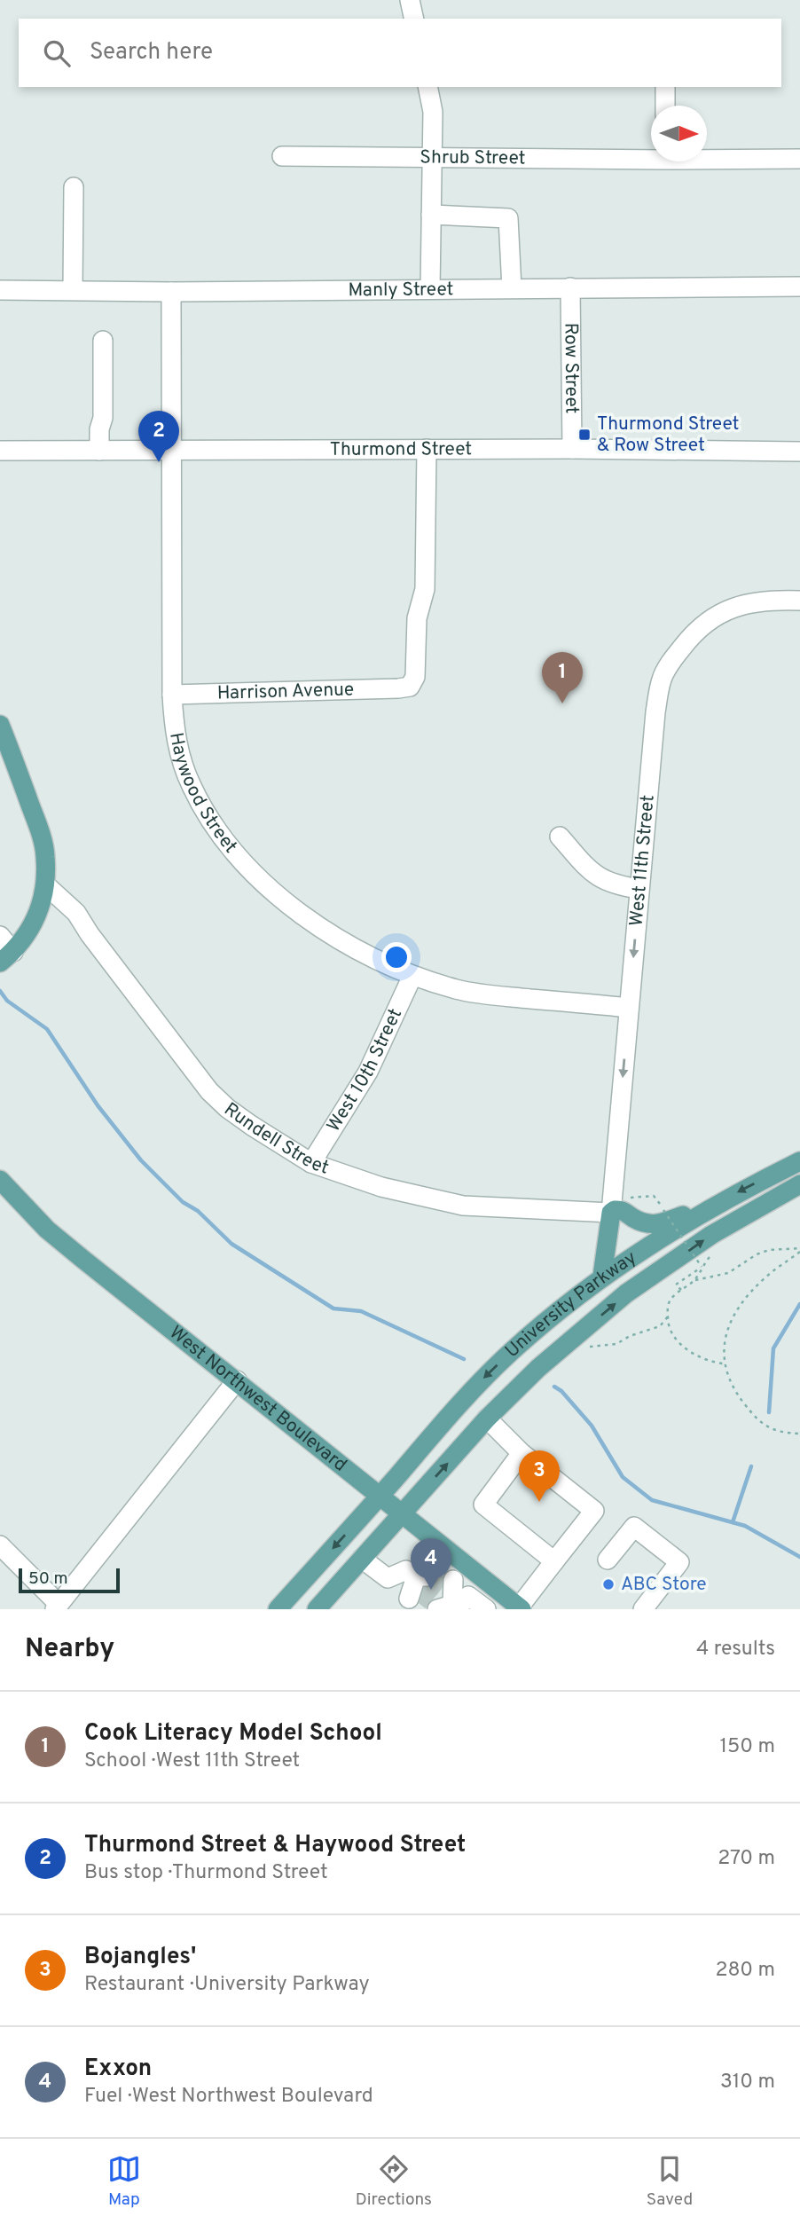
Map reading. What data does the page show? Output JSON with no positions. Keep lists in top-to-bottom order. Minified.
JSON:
{"streets":{"main road":["University Parkway","West Northwest Boulevard"],"street":["Shrub Street","Manly Street","Row Street","Thurmond Street","Harrison Avenue","Haywood Street","West 11th Street","West 10th Street","Rundell Street"]},"crossings":[["Manly Street","Row Street"],["Manly Street","Haywood Street"],["Row Street","Thurmond Street"],["Thurmond Street","Harrison Avenue"],["Thurmond Street","Haywood Street"],["Harrison Avenue","Haywood Street"],["Haywood Street","West 11th Street"],["Haywood Street","West 10th Street"],["West 11th Street","Rundell Street"],["West 10th Street","Rundell Street"],["University Parkway","West Northwest Boulevard"]],"one_way":["West 11th Street"],"places":{"transit":["Thurmond Street & Row Street"],"other":["ABC Store"]},"scale_bar":"50 m","north":"right","page":{"search":"Search here","pins":["2","1","3","4"],"scale":"50 m","heading":["Nearby","4 results"],"list":[{"mark":"1","name":"Cook Literacy Model School","note":"School · West 11th Street","value":"150 m"},{"mark":"2","name":"Thurmond Street & Haywood Street","note":"Bus stop · Thurmond Street","value":"270 m"},{"mark":"3","name":"Bojangles'","note":"Restaurant · University Parkway","value":"280 m"},{"mark":"4","name":"Exxon","note":"Fuel · West Northwest Boulevard","value":"310 m"}],"nav":["Map","Directions","Saved"]}}
